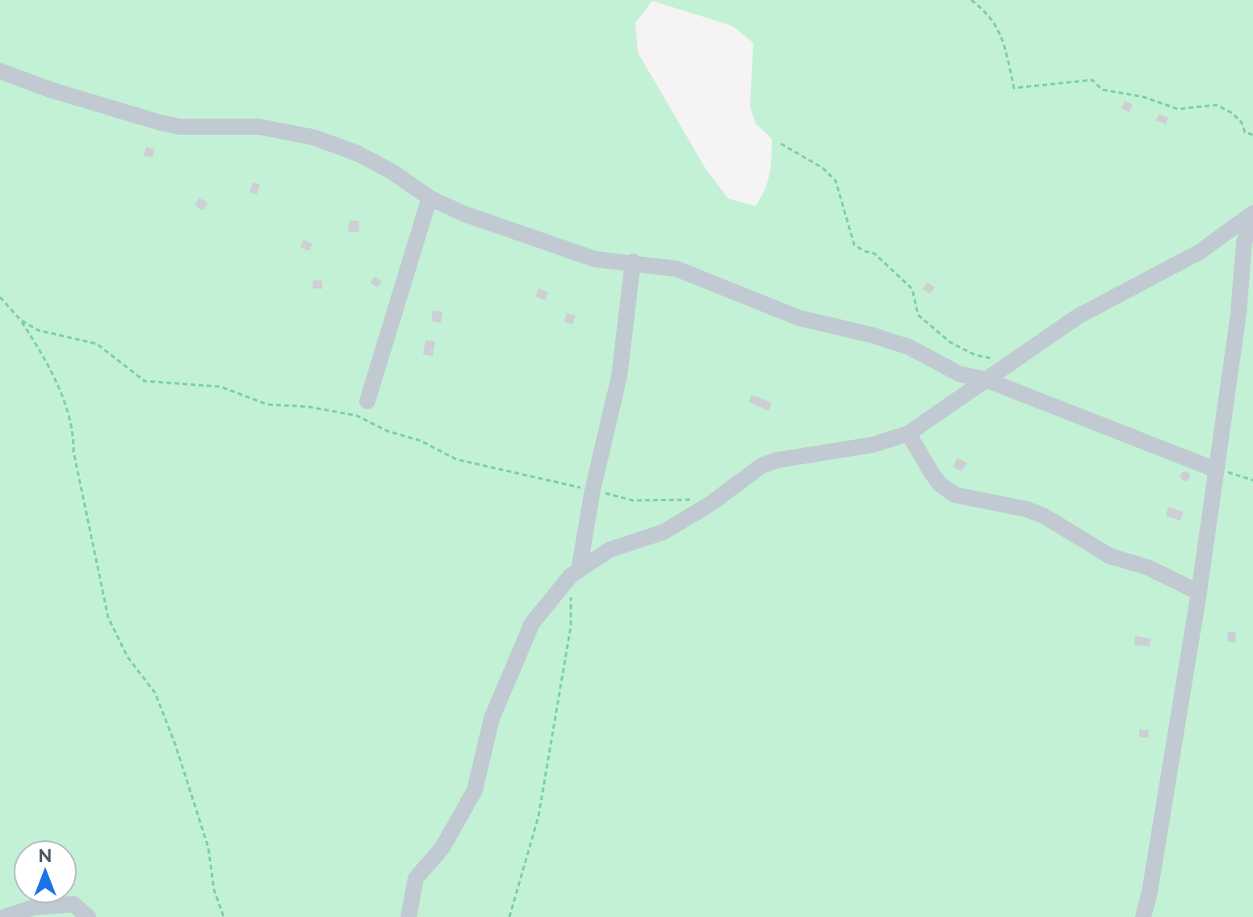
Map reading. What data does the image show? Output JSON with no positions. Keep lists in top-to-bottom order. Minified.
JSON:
{"north":"top"}
